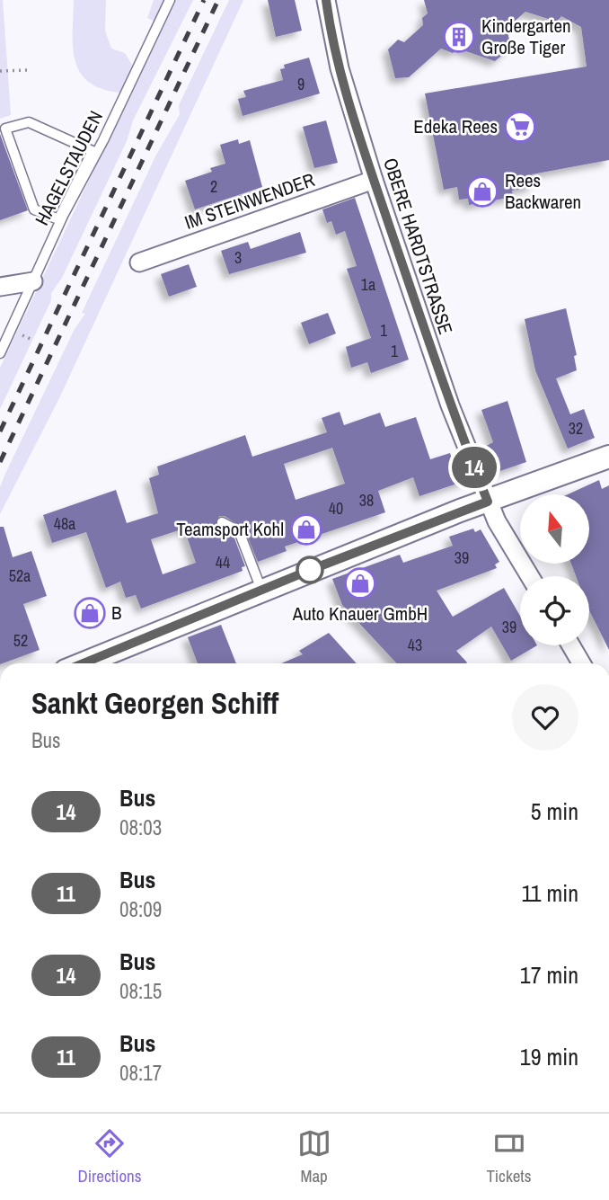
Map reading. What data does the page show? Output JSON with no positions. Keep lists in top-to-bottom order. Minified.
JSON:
{"streets":{"street":["IM STEINWENDER","OBERE HARDTSTRASSE"],"lane":["HAGELSTAUDEN"]},"crossings":[["IM STEINWENDER","OBERE HARDTSTRASSE"]],"places":{"building":["Kindergarten Große Tiger"],"supermarket":["Edeka Rees"],"shop":["Rees Backwaren","Teamsport Kohl","Auto Knauer GmbH","B"]},"lines":["bus line 14"],"house_numbers":["9","2","3","1a","1","1","32","38","40","48a","39","44","52a","39","52","43"],"north":"top","page":{"on_map":"14","heading":["Sankt Georgen Schiff","Bus"],"list":[{"mark":"14","name":"Bus","note":"08:03","value":"5 min"},{"mark":"11","name":"Bus","note":"08:09","value":"11 min"},{"mark":"14","name":"Bus","note":"08:15","value":"17 min"},{"mark":"11","name":"Bus","note":"08:17","value":"19 min"}],"tabs":["Directions","Map","Tickets"]}}
